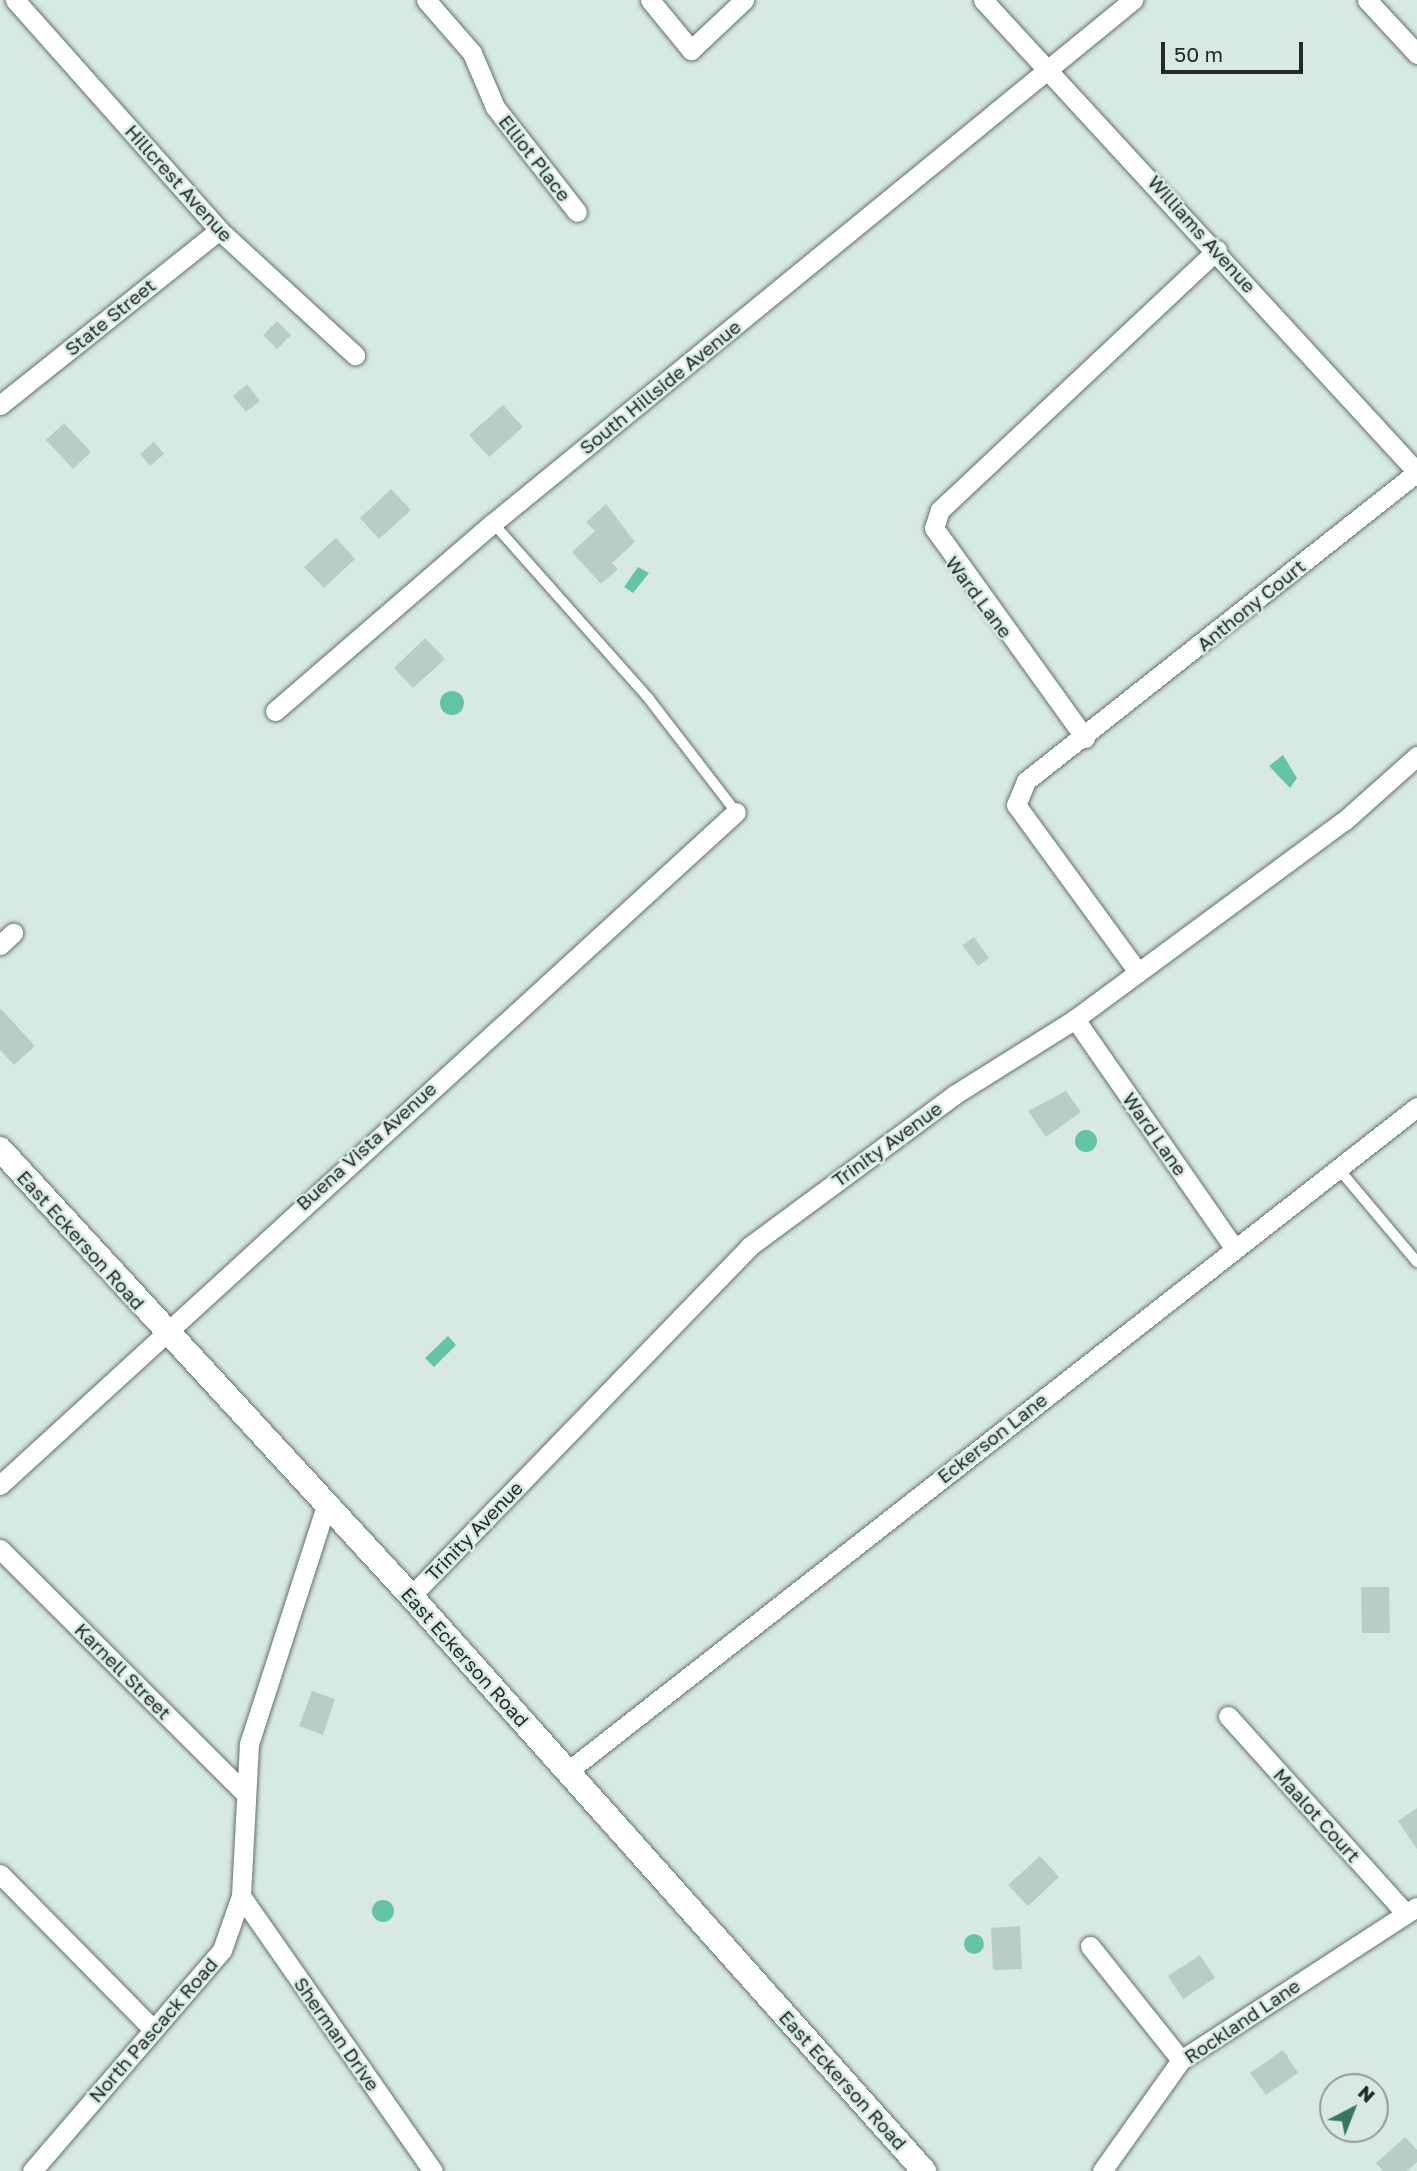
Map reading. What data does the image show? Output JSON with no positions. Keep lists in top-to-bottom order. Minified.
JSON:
{"streets":{"street":["Elliot Place","Hillcrest Avenue","Williams Avenue","State Street","South Hillside Avenue","Ward Lane","Anthony Court","Trinity Avenue","Buena Vista Avenue","East Eckerson Road","Eckerson Lane","Karnell Street","Maalot Court","Rockland Lane","North Pascack Road","Sherman Drive"]},"crossings":[["Hillcrest Avenue","State Street"],["Williams Avenue","South Hillside Avenue"],["Williams Avenue","Ward Lane"],["Williams Avenue","Anthony Court"],["Ward Lane","Anthony Court"],["Ward Lane","Trinity Avenue"],["Ward Lane","Eckerson Lane"],["Trinity Avenue","East Eckerson Road"],["Buena Vista Avenue","East Eckerson Road"],["East Eckerson Road","Eckerson Lane"],["East Eckerson Road","North Pascack Road"],["Karnell Street","North Pascack Road"],["Maalot Court","Rockland Lane"],["North Pascack Road","Sherman Drive"]],"scale_bar":"50 m","north":"top right"}
